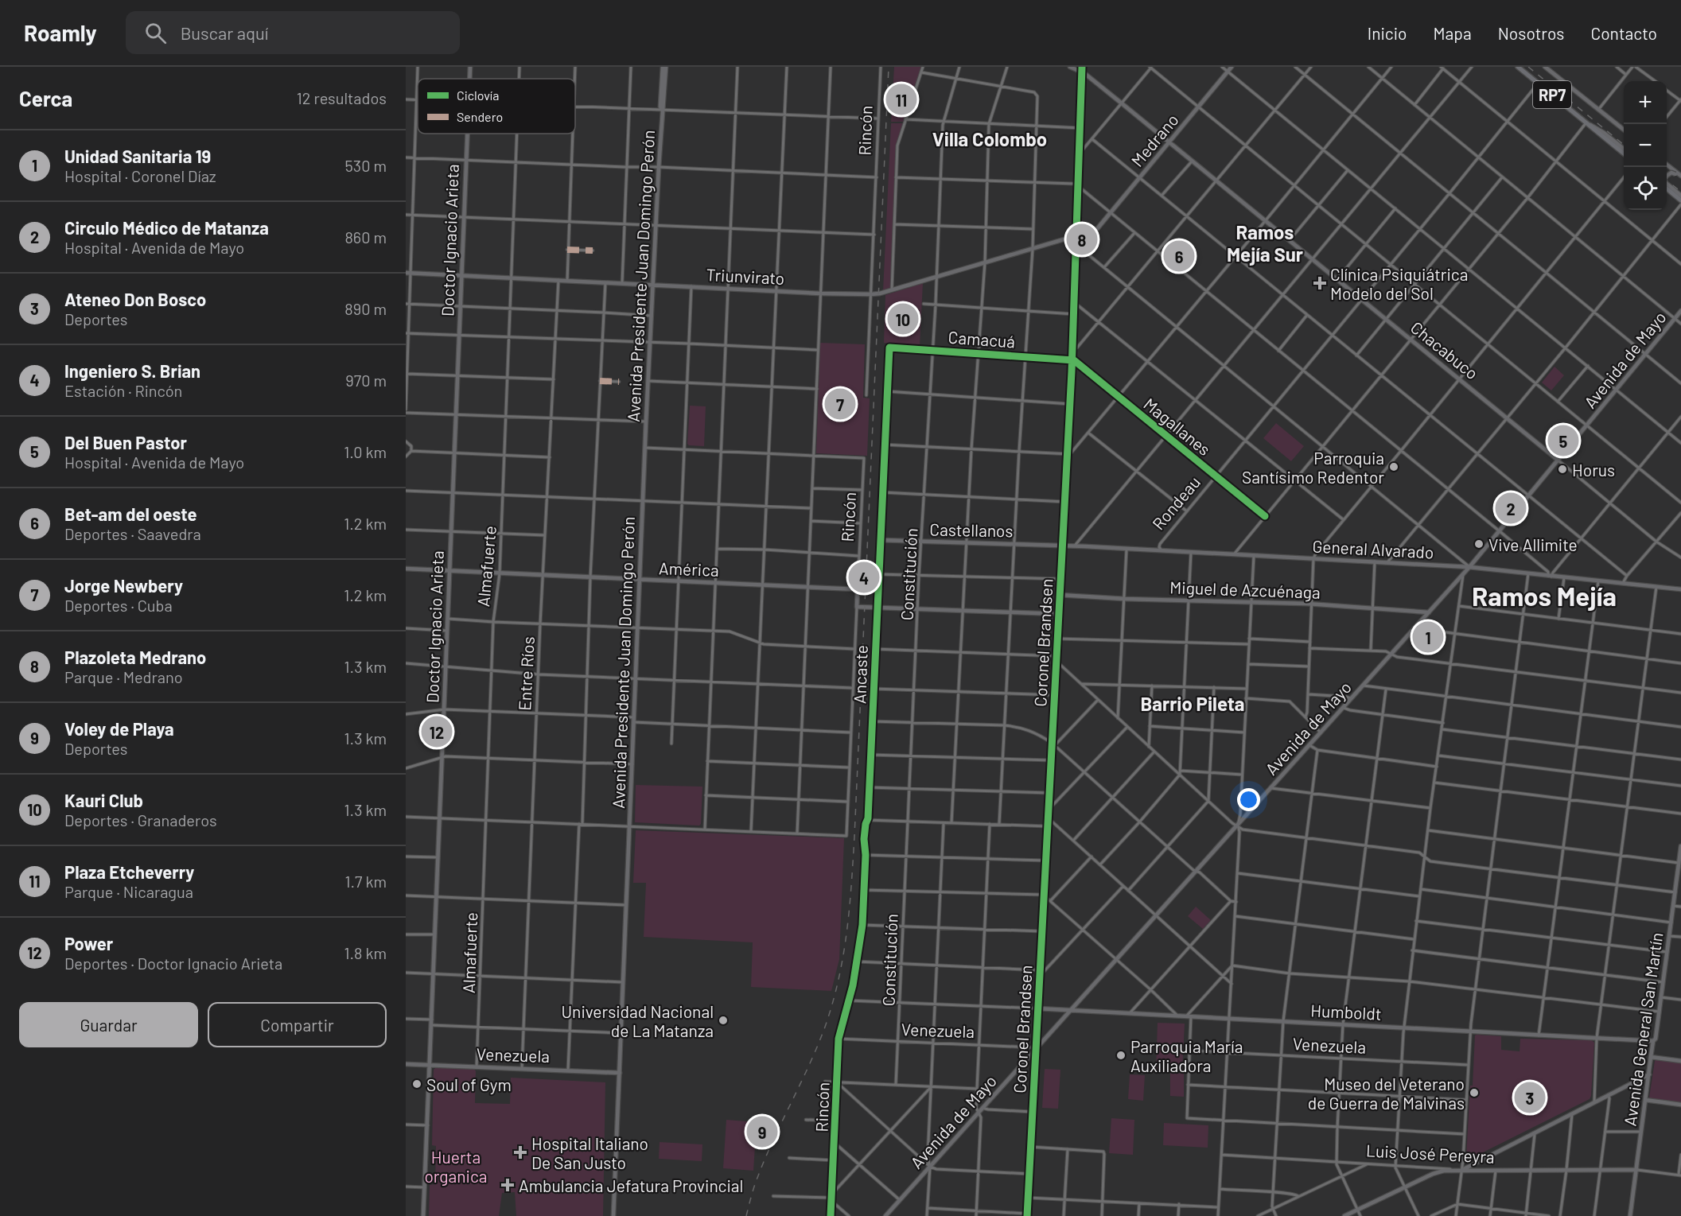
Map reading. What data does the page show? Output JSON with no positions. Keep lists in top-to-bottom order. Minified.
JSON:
{"streets":{"main road":["RP7"],"street":["Rincón","Medrano","Doctor Ignacio Arieta","Avenida Presidente Juan Domingo Perón","Triunvirato","Camacuá","Chacabuco","Avenida de Mayo","Magallanes","Rondeau","Castellanos","General Alvarado","Almafuerte","América","Constitución","Miguel de Azcuénaga","Coronel Brandsen","Entre Ríos","Ancaste","Humboldt","Avenida General San Martín","Venezuela","Luis José Pereyra"]},"crossings":[["RP7","Rondeau"],["Rincón","Triunvirato"],["Rincón","América"],["Rincón","Ancaste"],["Rincón","Venezuela"],["Medrano","Chacabuco"],["Doctor Ignacio Arieta","Triunvirato"],["Doctor Ignacio Arieta","América"],["Doctor Ignacio Arieta","Venezuela"],["Avenida Presidente Juan Domingo Perón","Triunvirato"],["Avenida Presidente Juan Domingo Perón","América"],["Avenida Presidente Juan Domingo Perón","Venezuela"],["Triunvirato","Almafuerte"],["Triunvirato","Constitución"],["Triunvirato","Coronel Brandsen"],["Triunvirato","Entre Ríos"],["Camacuá","Magallanes"],["Camacuá","Constitución"],["Camacuá","Coronel Brandsen"],["Camacuá","Ancaste"],["Chacabuco","Avenida de Mayo"],["Chacabuco","Rondeau"],["Chacabuco","Coronel Brandsen"],["Avenida de Mayo","General Alvarado"],["Avenida de Mayo","Miguel de Azcuénaga"],["Avenida de Mayo","Coronel Brandsen"],["Avenida de Mayo","Humboldt"],["Avenida de Mayo","Venezuela"],["Magallanes","Rondeau"],["Magallanes","Coronel Brandsen"],["Rondeau","General Alvarado"],["Castellanos","General Alvarado"],["Castellanos","Constitución"],["Castellanos","Coronel Brandsen"],["Castellanos","Ancaste"],["General Alvarado","Coronel Brandsen"],["Almafuerte","América"],["Almafuerte","Venezuela"],["América","Entre Ríos"],["Constitución","Venezuela"],["Miguel de Azcuénaga","Coronel Brandsen"],["Coronel Brandsen","Humboldt"],["Coronel Brandsen","Venezuela"],["Entre Ríos","Venezuela"],["Humboldt","Avenida General San Martín"],["Avenida General San Martín","Luis José Pereyra"]],"districts":["Villa Colombo","Ramos Mejía Sur","Ramos Mejía","Barrio Pileta"],"parks":["Huerta organica"],"places":{"health":["Clínica Psiquiátrica Modelo del Sol","Hospital Italiano De San Justo","Ambulancia Jefatura Provincial"],"other":["Parroquia Santísimo Redentor","Horus","Vive Allimite","Universidad Nacional de La Matanza","Parroquia María Auxiliadora","Soul of Gym","Museo del Veterano de Guerra de Malvinas"]},"legend":["Ciclovía","Sendero"],"page":{"header":"Roamly","search":"Buscar aquí","nav":["Inicio","Mapa","Nosotros","Contacto"],"heading":["Cerca","12 resultados"],"map_buttons":["+","−"],"pins":["11","8","6","10","7","5","2","4","1","12","3","9"],"list":[{"mark":"1","name":"Unidad Sanitaria 19","note":"Hospital · Coronel Díaz","value":"530 m"},{"mark":"2","name":"Circulo Médico de Matanza","note":"Hospital · Avenida de Mayo","value":"860 m"},{"mark":"3","name":"Ateneo Don Bosco","note":"Deportes","value":"890 m"},{"mark":"4","name":"Ingeniero S. Brian","note":"Estación · Rincón","value":"970 m"},{"mark":"5","name":"Del Buen Pastor","note":"Hospital · Avenida de Mayo","value":"1.0 km"},{"mark":"6","name":"Bet-am del oeste","note":"Deportes · Saavedra","value":"1.2 km"},{"mark":"7","name":"Jorge Newbery","note":"Deportes · Cuba","value":"1.2 km"},{"mark":"8","name":"Plazoleta Medrano","note":"Parque · Medrano","value":"1.3 km"},{"mark":"9","name":"Voley de Playa","note":"Deportes","value":"1.3 km"},{"mark":"10","name":"Kauri Club","note":"Deportes · Granaderos","value":"1.3 km"},{"mark":"11","name":"Plaza Etcheverry","note":"Parque · Nicaragua","value":"1.7 km"},{"mark":"12","name":"Power","note":"Deportes · Doctor Ignacio Arieta","value":"1.8 km"}],"buttons":["Guardar","Compartir"]}}
